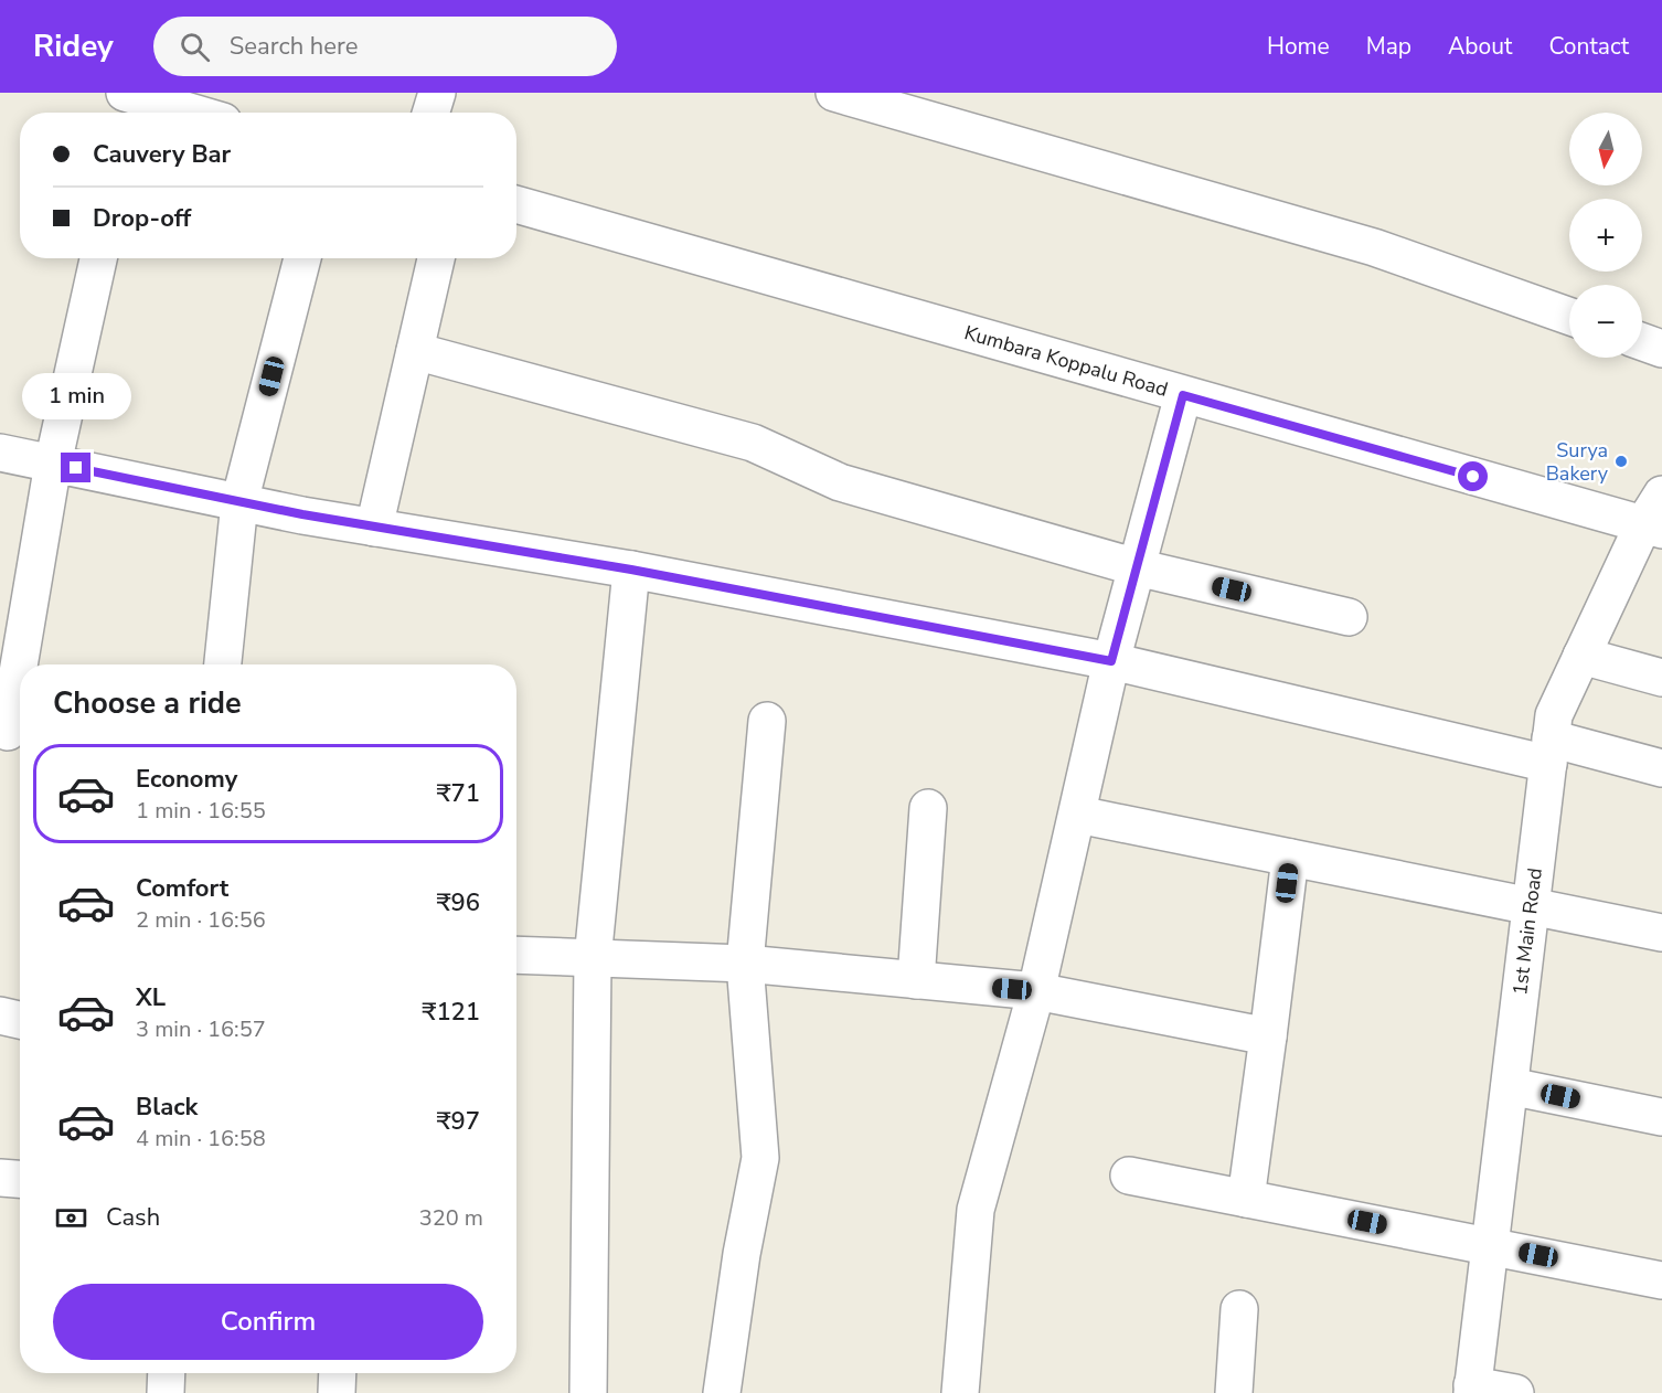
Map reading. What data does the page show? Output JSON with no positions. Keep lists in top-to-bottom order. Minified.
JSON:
{"streets":{"street":["Kumbara Koppalu Road","1st Main Road"]},"crossings":[["Kumbara Koppalu Road","1st Main Road"]],"places":["Surya Bakery"],"north":"bottom","page":{"header":"Ridey","search":"Search here","nav":["Home","Map","About","Contact"],"map_buttons":["+","−"],"banner":["Cauvery Bar","Drop-off"],"bubble":"1 min","heading":"Choose a ride","list":[{"name":"Economy","note":"1 min · 16:55","value":"₹71"},{"name":"Comfort","note":"2 min · 16:56","value":"₹96"},{"name":"XL","note":"3 min · 16:57","value":"₹121"},{"name":"Black","note":"4 min · 16:58","value":"₹97"}],"pay":["Cash","320 m"],"buttons":"Confirm"}}
